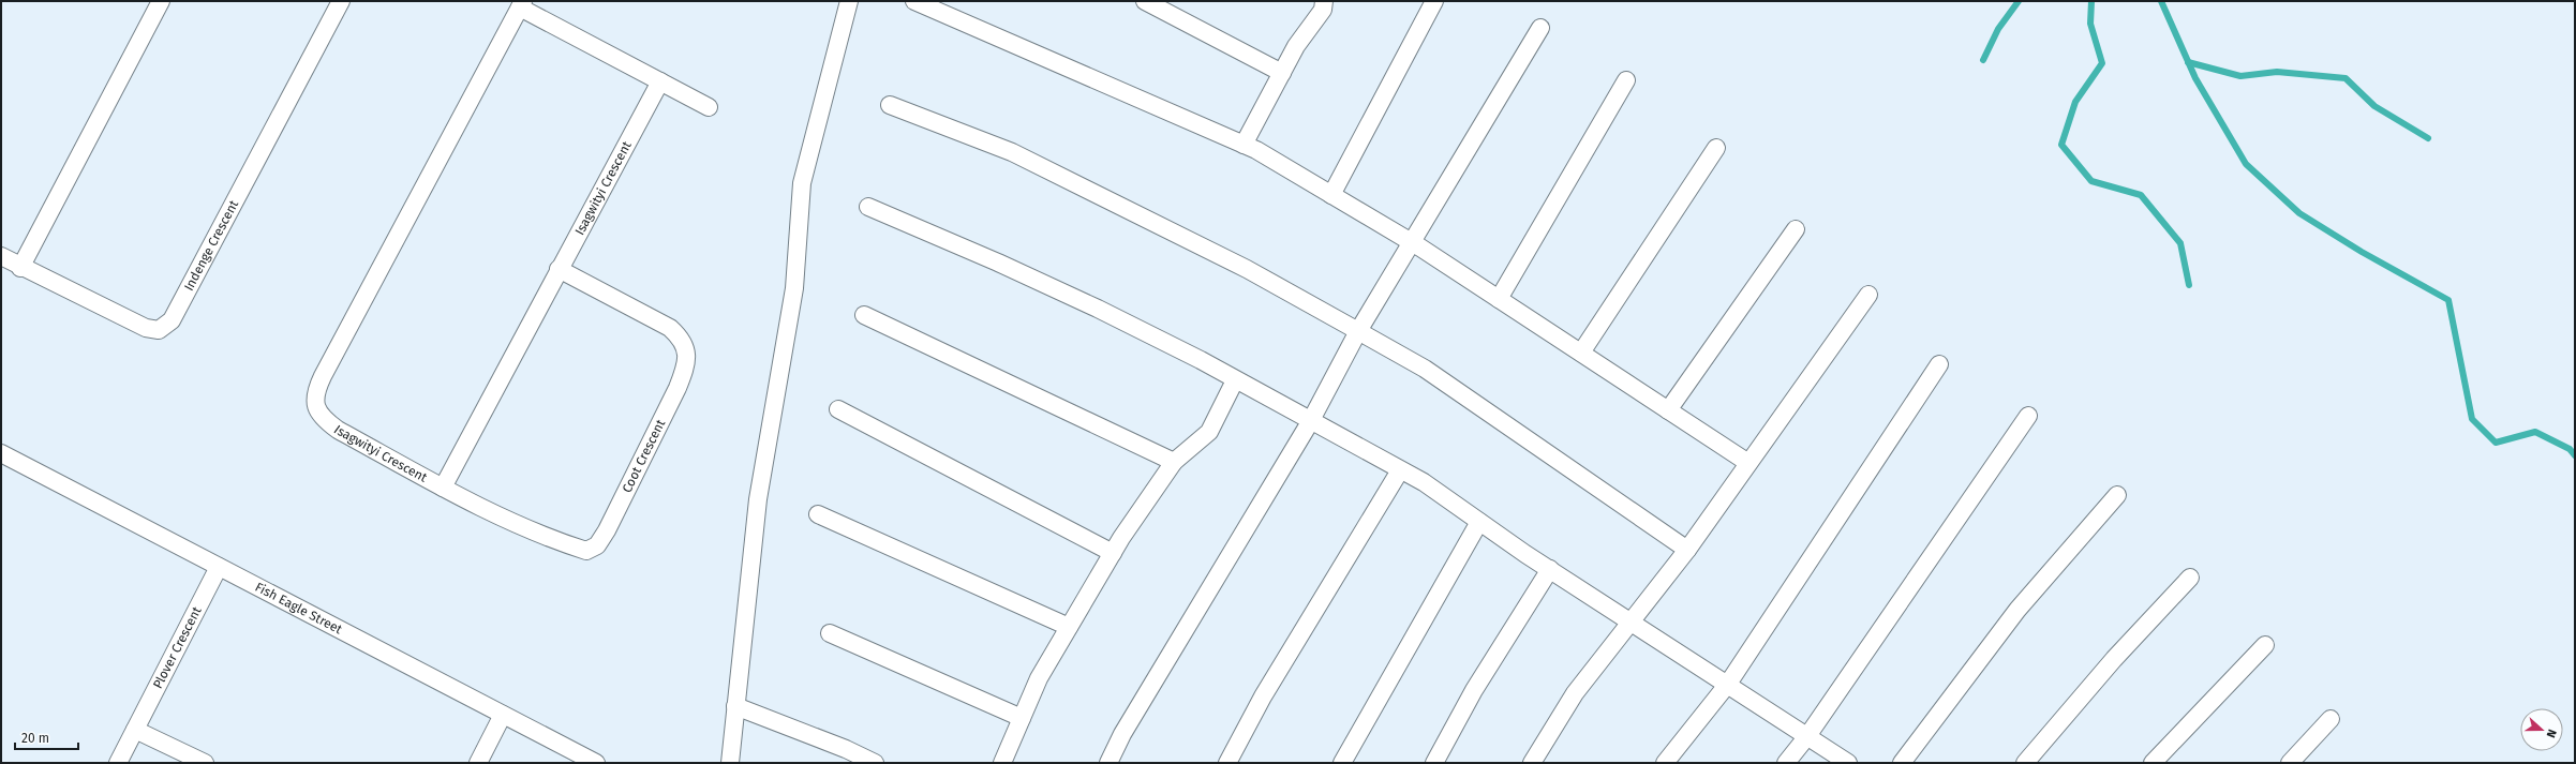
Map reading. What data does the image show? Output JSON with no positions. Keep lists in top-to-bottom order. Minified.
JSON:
{"streets":{"street":["Isagwityi Crescent","Indenge Crescent","Coot Crescent","Fish Eagle Street","Plover Crescent"]},"crossings":[["Isagwityi Crescent","Coot Crescent"],["Fish Eagle Street","Plover Crescent"]],"scale_bar":"20 m","north":"right"}
